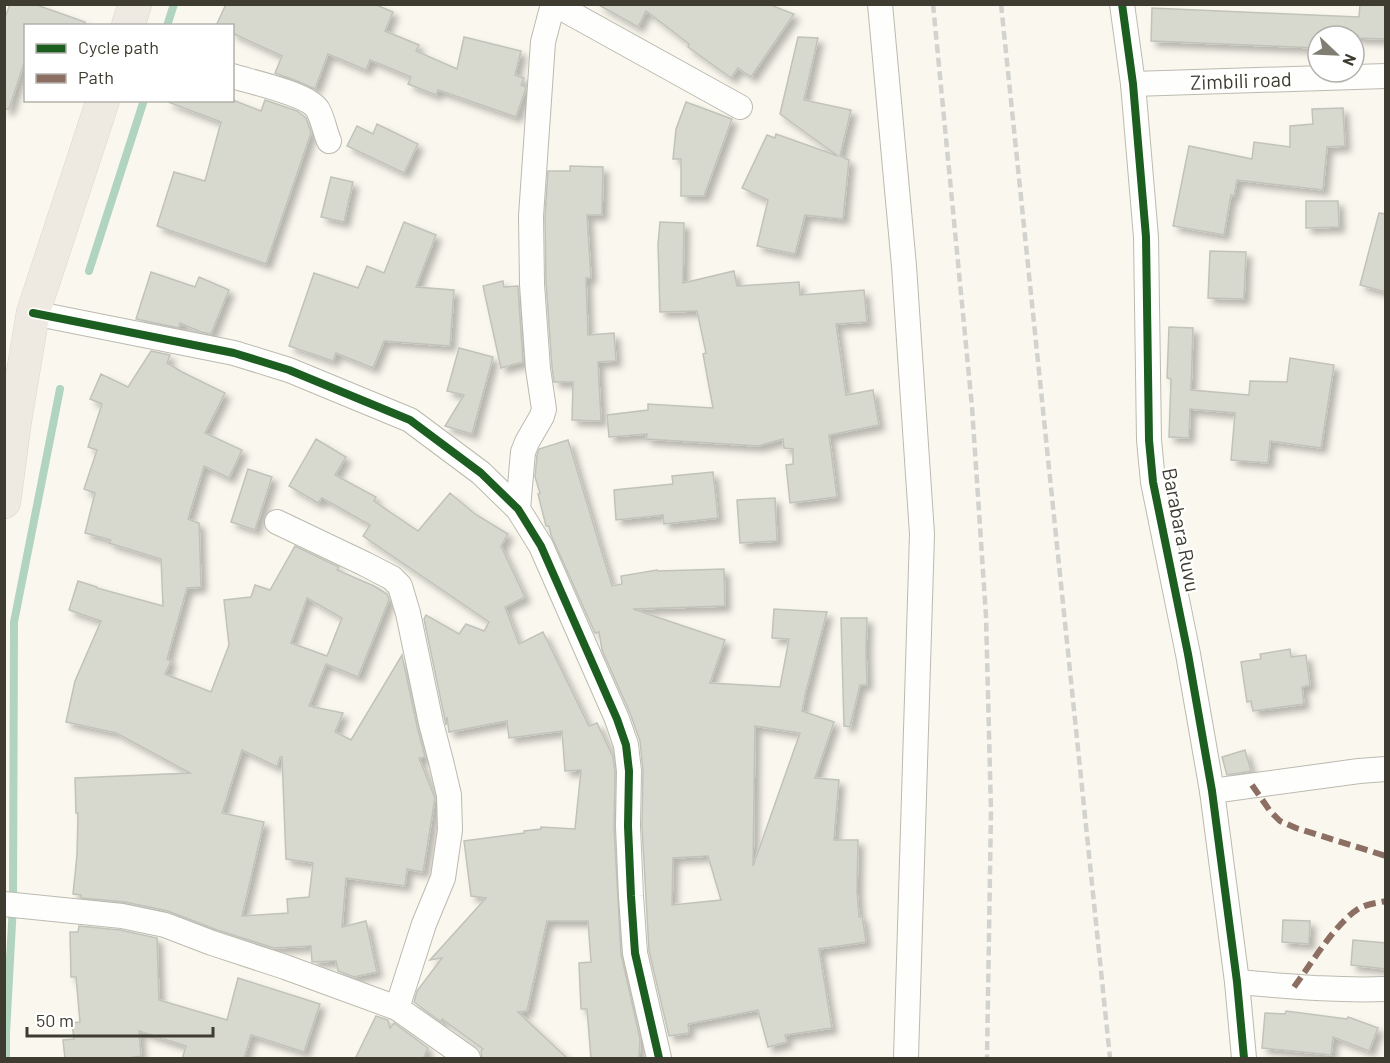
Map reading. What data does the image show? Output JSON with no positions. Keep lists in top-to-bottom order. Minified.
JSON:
{"streets":{"street":["Zimbili road","Barabara Ruvu"]},"crossings":[["Zimbili road","Barabara Ruvu"]],"legend":["Cycle path","Path"],"scale_bar":"50 m","north":"bottom right"}
